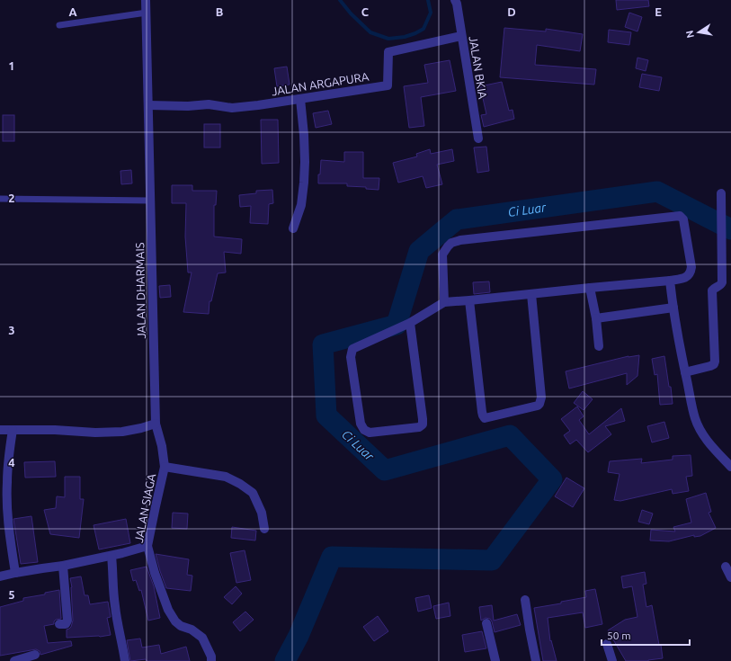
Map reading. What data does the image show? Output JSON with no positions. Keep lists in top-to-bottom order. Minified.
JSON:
{"streets":{"street":["JALAN BKIA","JALAN ARGAPURA","JALAN DHARMAIS","JALAN SIAGA"]},"crossings":[["JALAN BKIA","JALAN ARGAPURA"],["JALAN ARGAPURA","JALAN DHARMAIS"],["JALAN DHARMAIS","JALAN SIAGA"]],"water":["Ci Luar"],"scale_bar":"50 m","north":"left","grid":{"columns":["A","B","C","D","E"],"rows":["1","2","3","4","5"]}}
